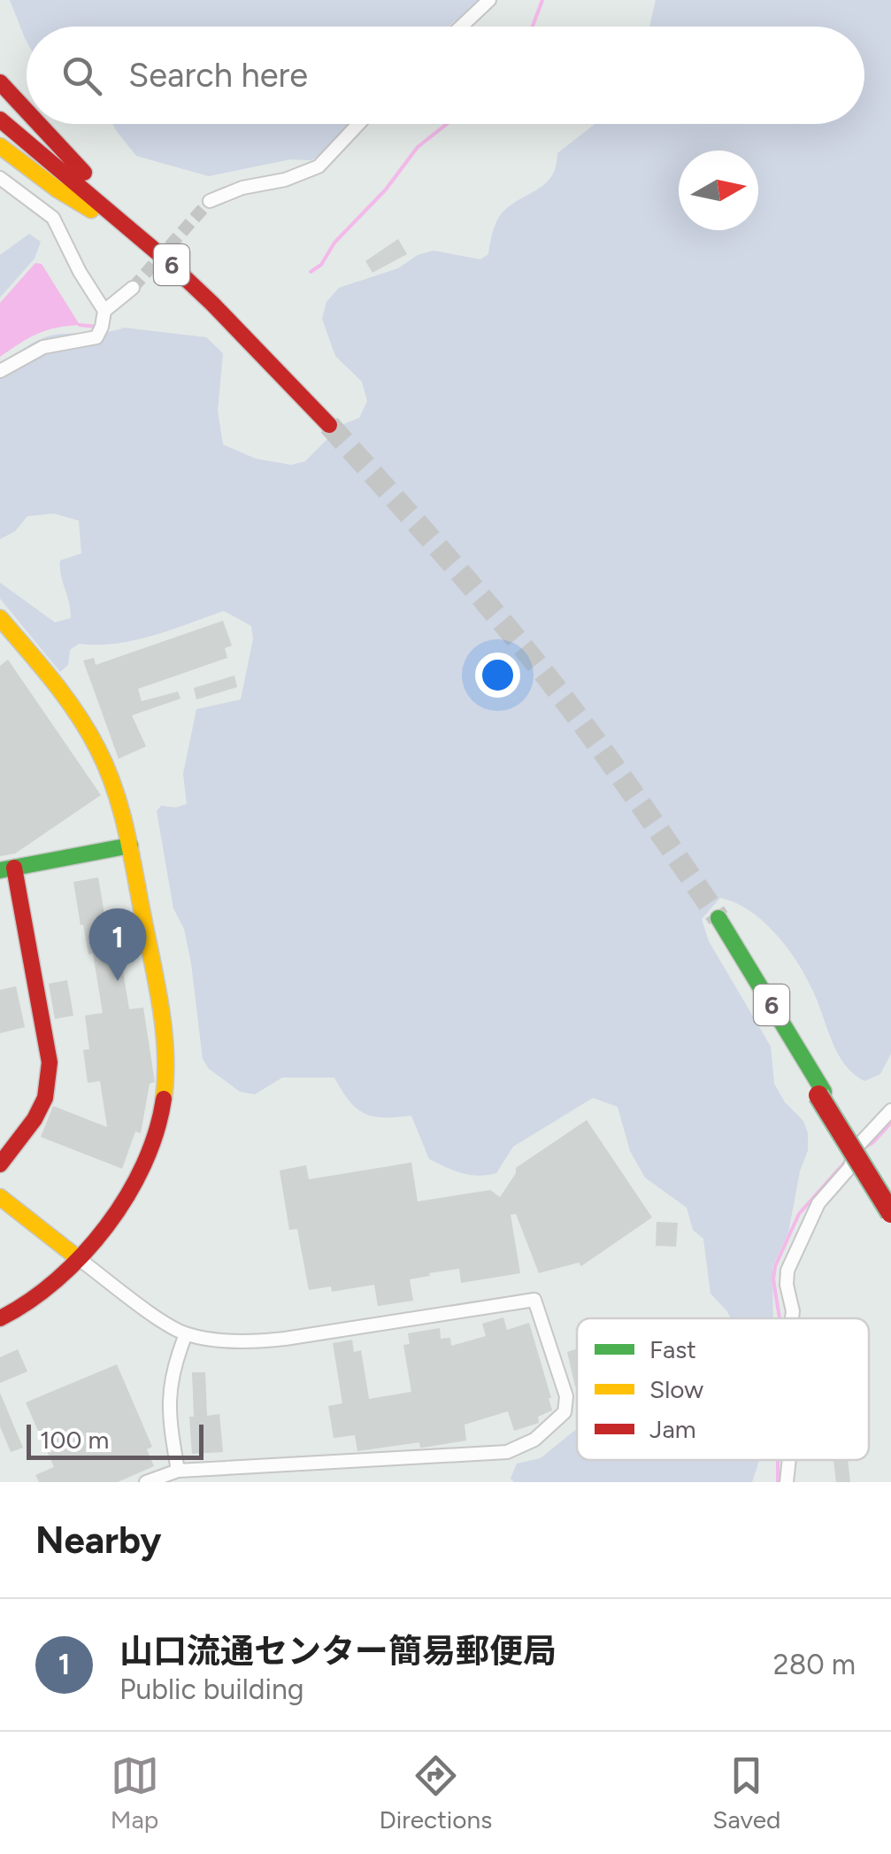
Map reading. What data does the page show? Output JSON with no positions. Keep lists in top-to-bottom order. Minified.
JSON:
{"streets":{"main road":["6"]},"legend":["Fast","Slow","Jam"],"scale_bar":"100 m","north":"right","page":{"search":"Search here","pins":"1","scale":"100 m","heading":"Nearby","list":[{"mark":"1","name":"山口流通センター簡易郵便局","note":"Public building","value":"280 m"}],"nav":["Map","Directions","Saved"]}}
